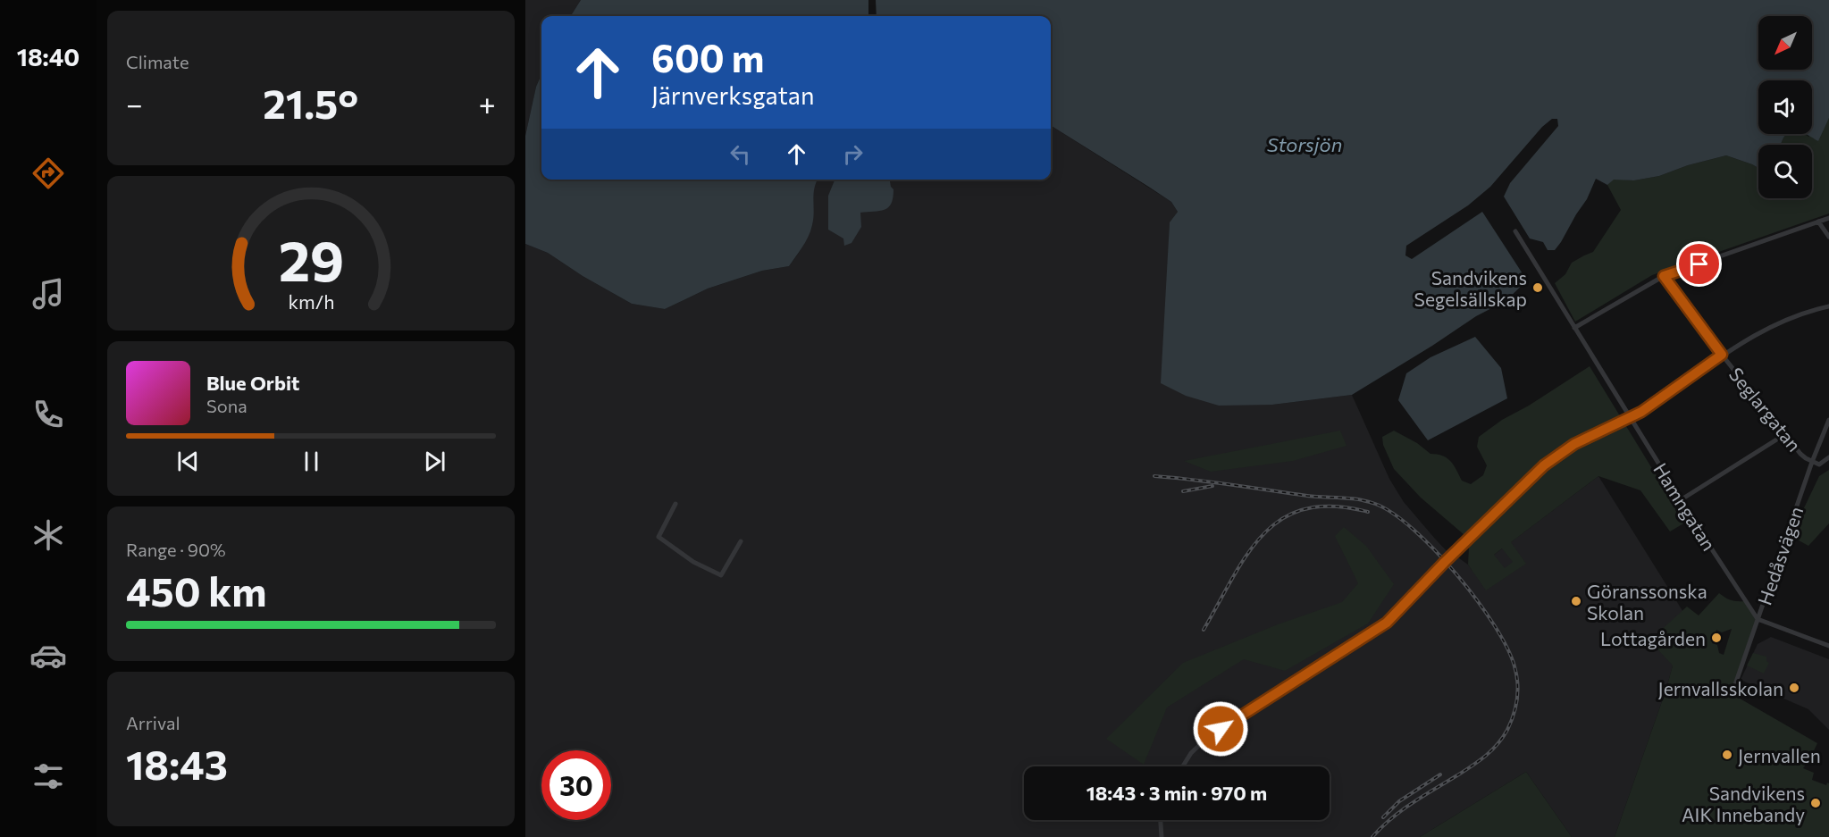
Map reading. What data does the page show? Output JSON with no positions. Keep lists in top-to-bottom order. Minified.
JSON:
{"streets":{"street":["Seglargatan","Hamngatan","Hedåsvägen"]},"crossings":[["Seglargatan","Hedåsvägen"],["Hamngatan","Hedåsvägen"]],"water":["Storsjön"],"places":["Sandvikens Segelsällskap","Göranssonska Skolan","Lottagården","Jernvallsskolan","Jernvallen","Sandvikens AIK Innebandy"],"north":"bottom left","page":{"tabs":"18:40","tile":["Climate",["Range · 90%","450 km"],["Arrival","18:43"]],"turn":["600 m","Järnverksgatan"],"heat":["−","21.5°","+"],"song":["Blue Orbit","Sona"],"limit":"30","trip":"18:43 · 3 min · 970 m","gauge":["29","km/h"]}}
